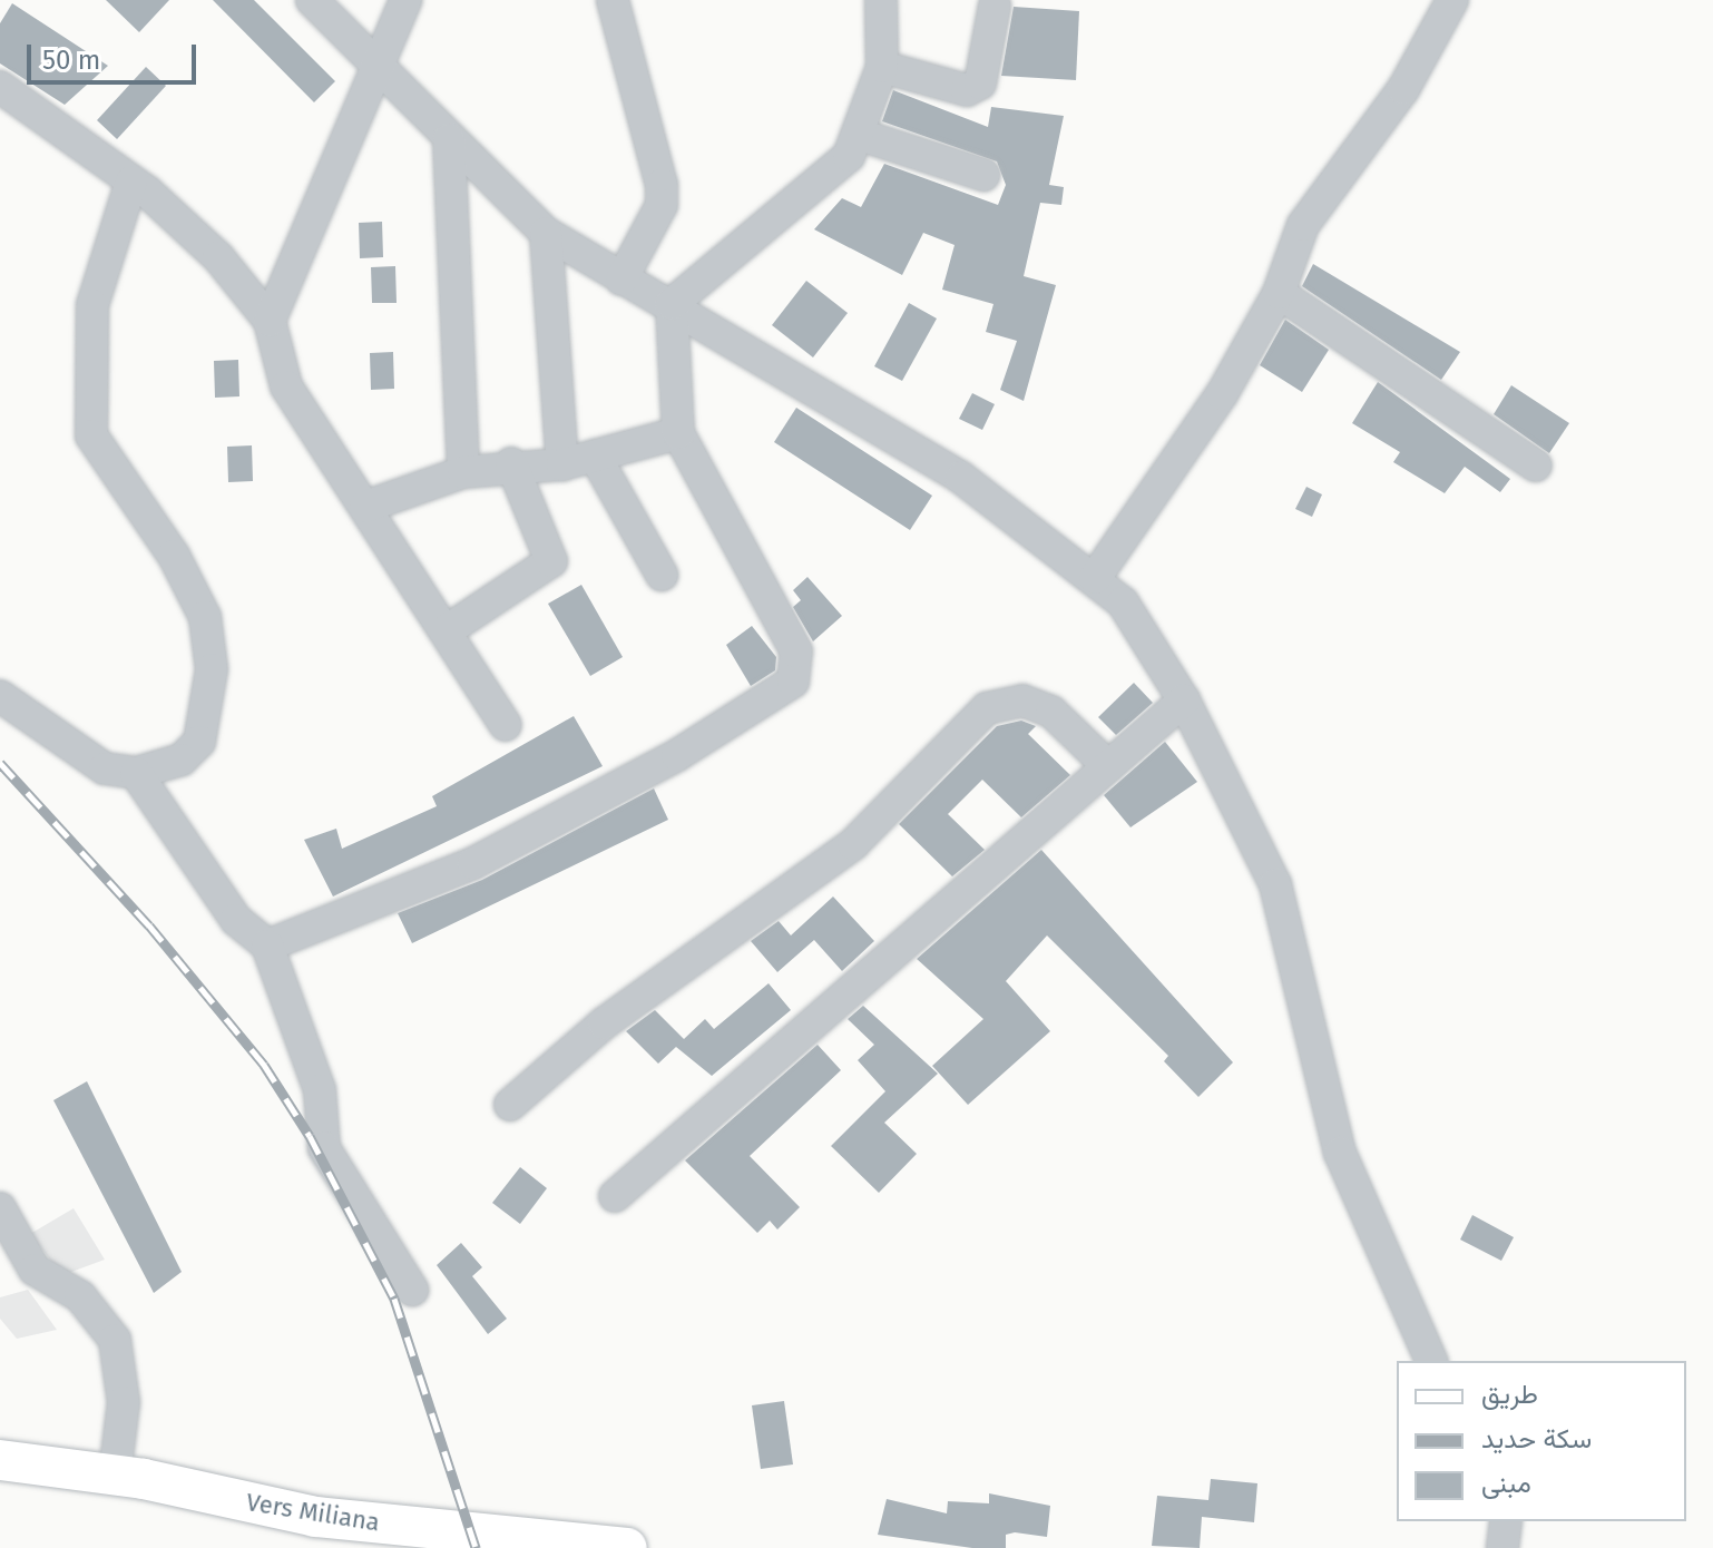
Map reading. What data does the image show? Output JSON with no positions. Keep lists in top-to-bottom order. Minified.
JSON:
{"streets":{"main road":["Vers Miliana"]},"legend":["طريق","سكة حديد","مبنى"],"scale_bar":"50 m"}
